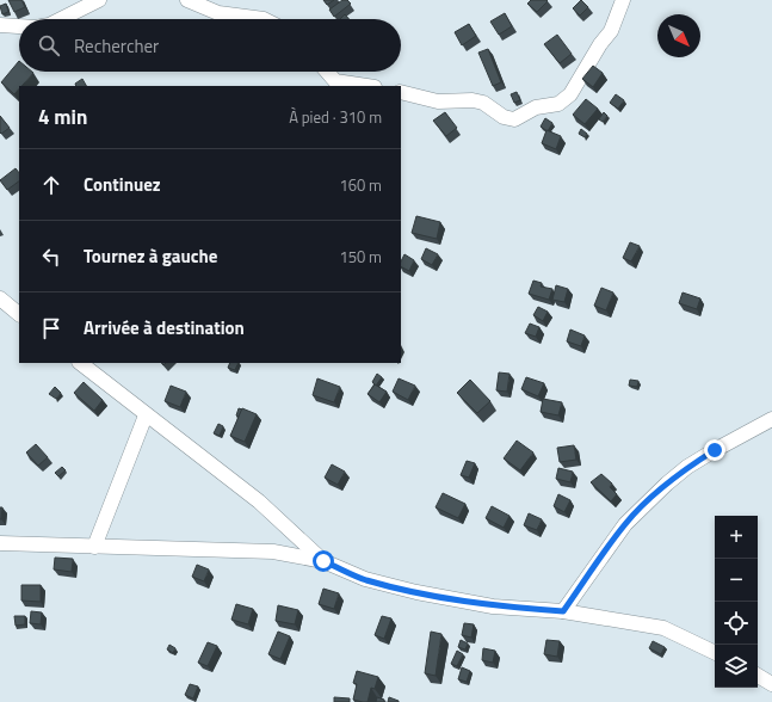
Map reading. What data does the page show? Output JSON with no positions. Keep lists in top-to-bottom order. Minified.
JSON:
{"north":"bottom right","page":{"search":"Rechercher","heading":["4 min","À pied · 310 m"],"list":[["Continuez","160 m"],["Tournez à gauche","150 m"],"Arrivée à destination"],"map_buttons":["+","−"]}}
